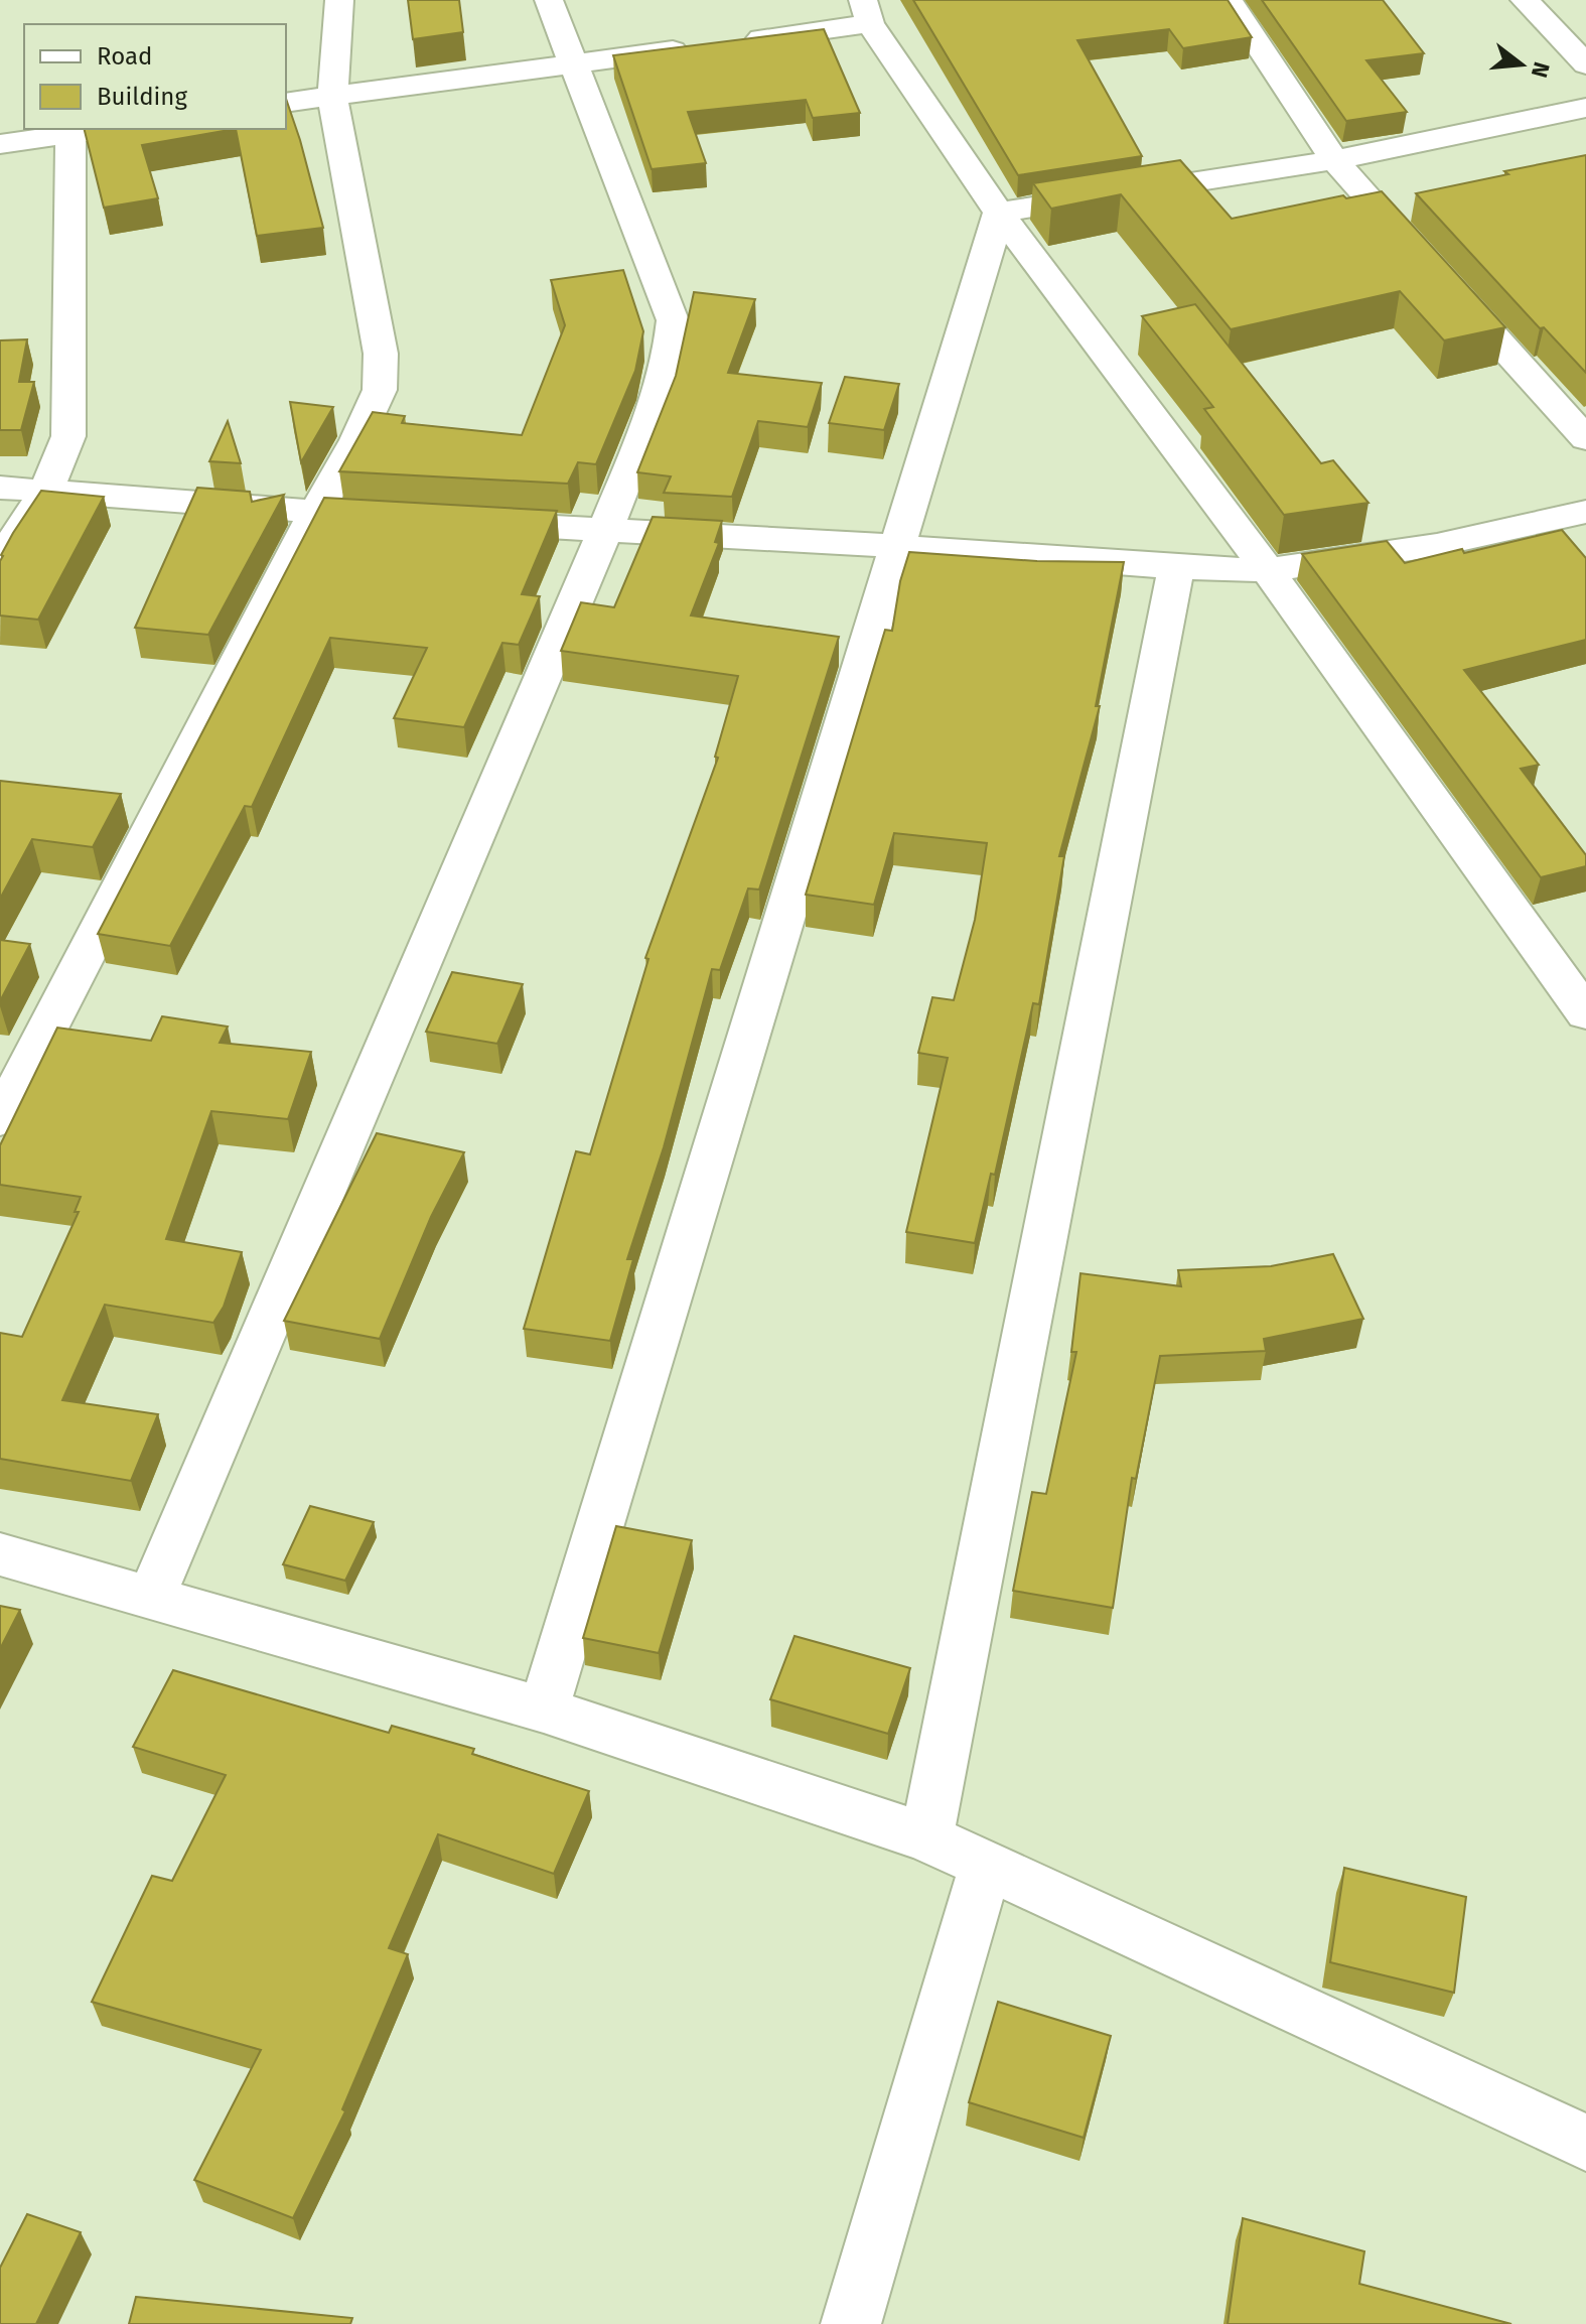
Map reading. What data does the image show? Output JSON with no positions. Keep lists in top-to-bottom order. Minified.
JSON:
{"legend":["Road","Building"],"north":"right"}
